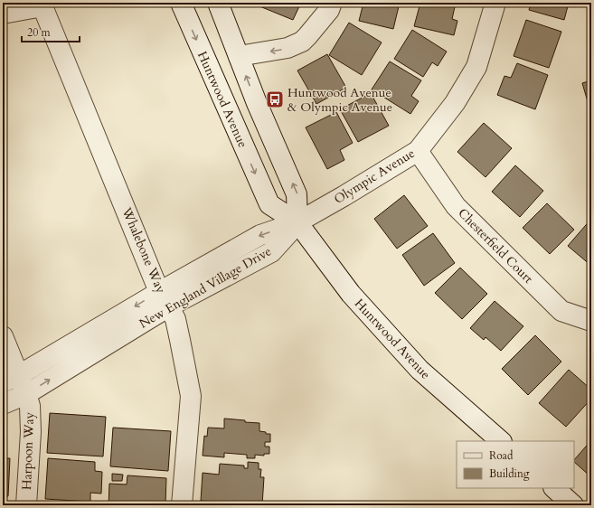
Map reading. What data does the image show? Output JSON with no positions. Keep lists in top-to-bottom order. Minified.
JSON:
{"streets":{"street":["Huntwood Avenue","Olympic Avenue","Chesterfield Court","Whalebone Way","New England Village Drive","Harpoon Way"]},"crossings":[["Huntwood Avenue","Olympic Avenue"],["Huntwood Avenue","New England Village Drive"],["Olympic Avenue","Chesterfield Court"],["Olympic Avenue","New England Village Drive"],["Whalebone Way","New England Village Drive"],["New England Village Drive","Harpoon Way"]],"places":{"bus stop":["Huntwood Avenue & Olympic Avenue"]},"legend":["Road","Building"],"scale_bar":"20 m"}
